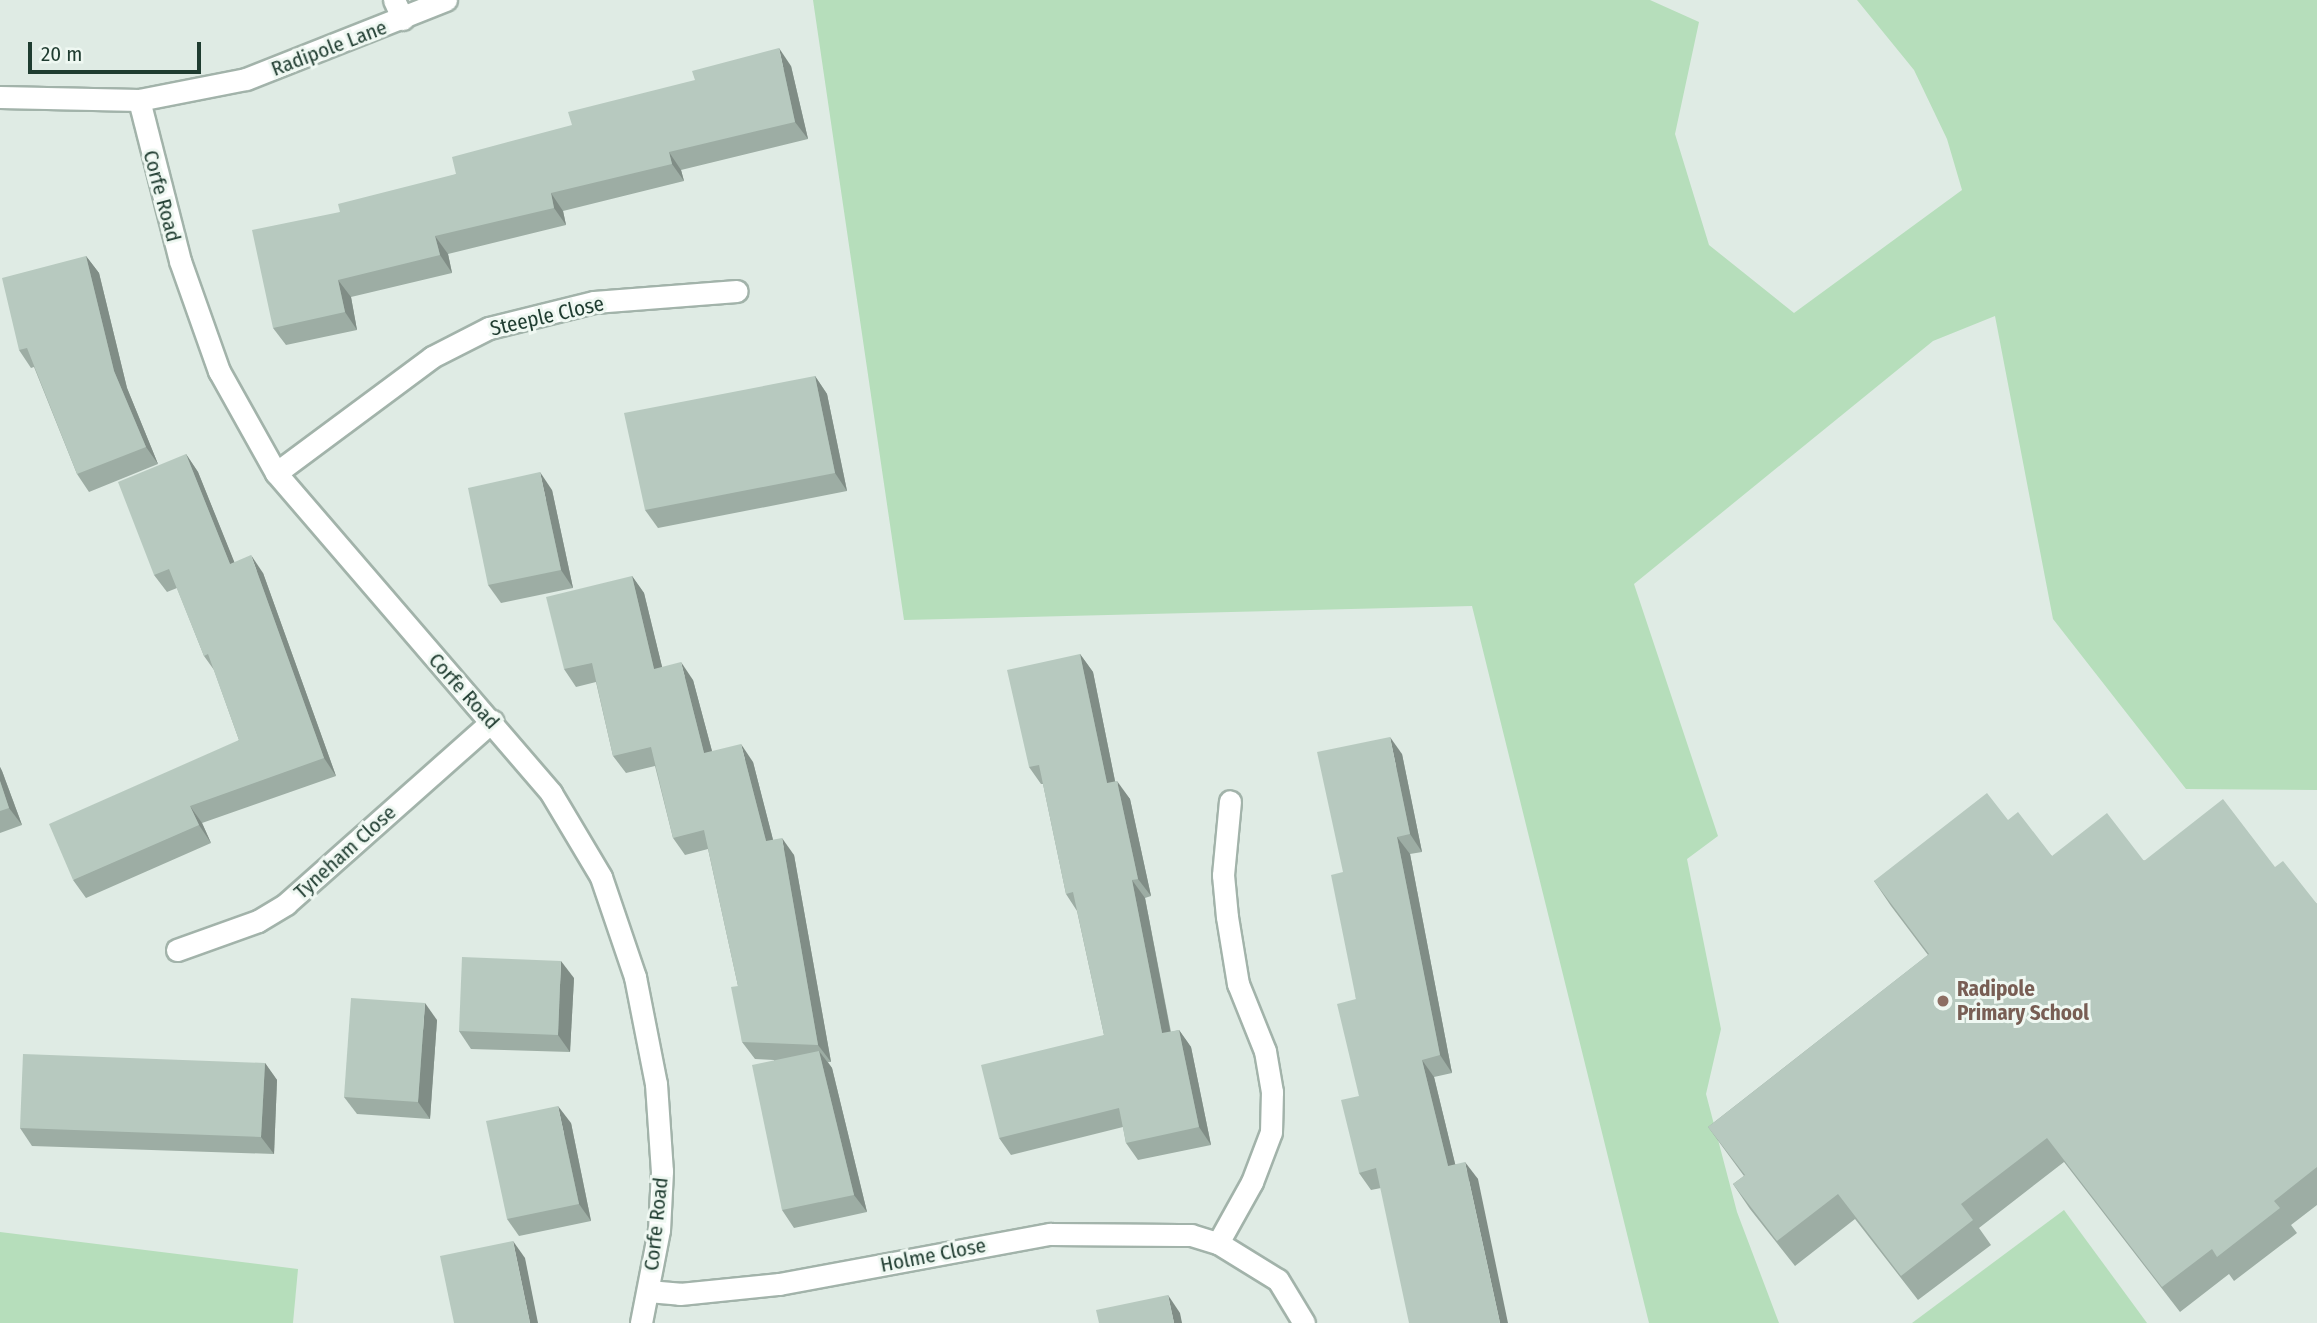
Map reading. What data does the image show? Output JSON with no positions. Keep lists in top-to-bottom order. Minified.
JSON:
{"streets":{"street":["Radipole Lane","Corfe Road","Steeple Close","Tyneham Close","Holme Close"]},"crossings":[["Radipole Lane","Corfe Road"],["Corfe Road","Steeple Close"],["Corfe Road","Tyneham Close"],["Corfe Road","Holme Close"]],"places":["Radipole Primary School"],"scale_bar":"20 m"}
